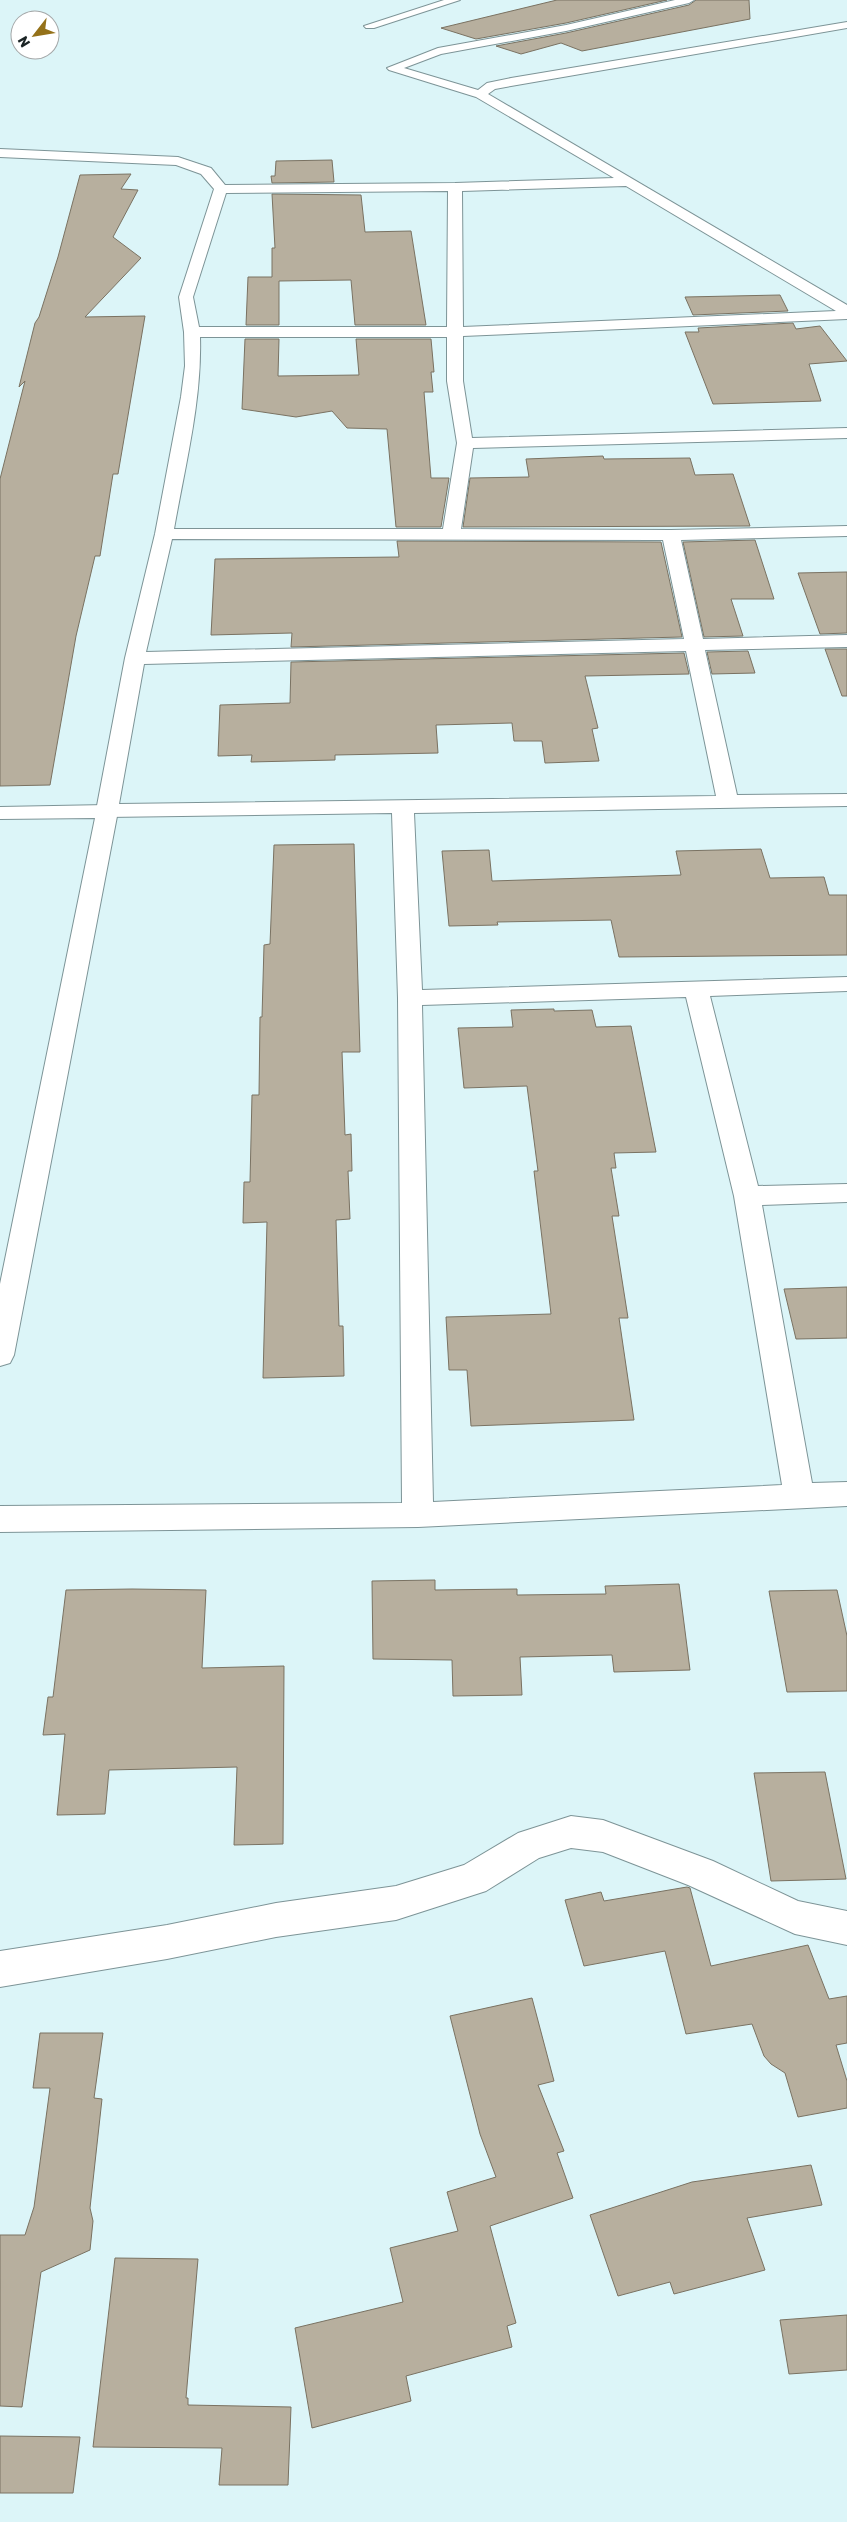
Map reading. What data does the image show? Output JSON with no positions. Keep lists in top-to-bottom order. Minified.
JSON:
{"north":"bottom left"}
